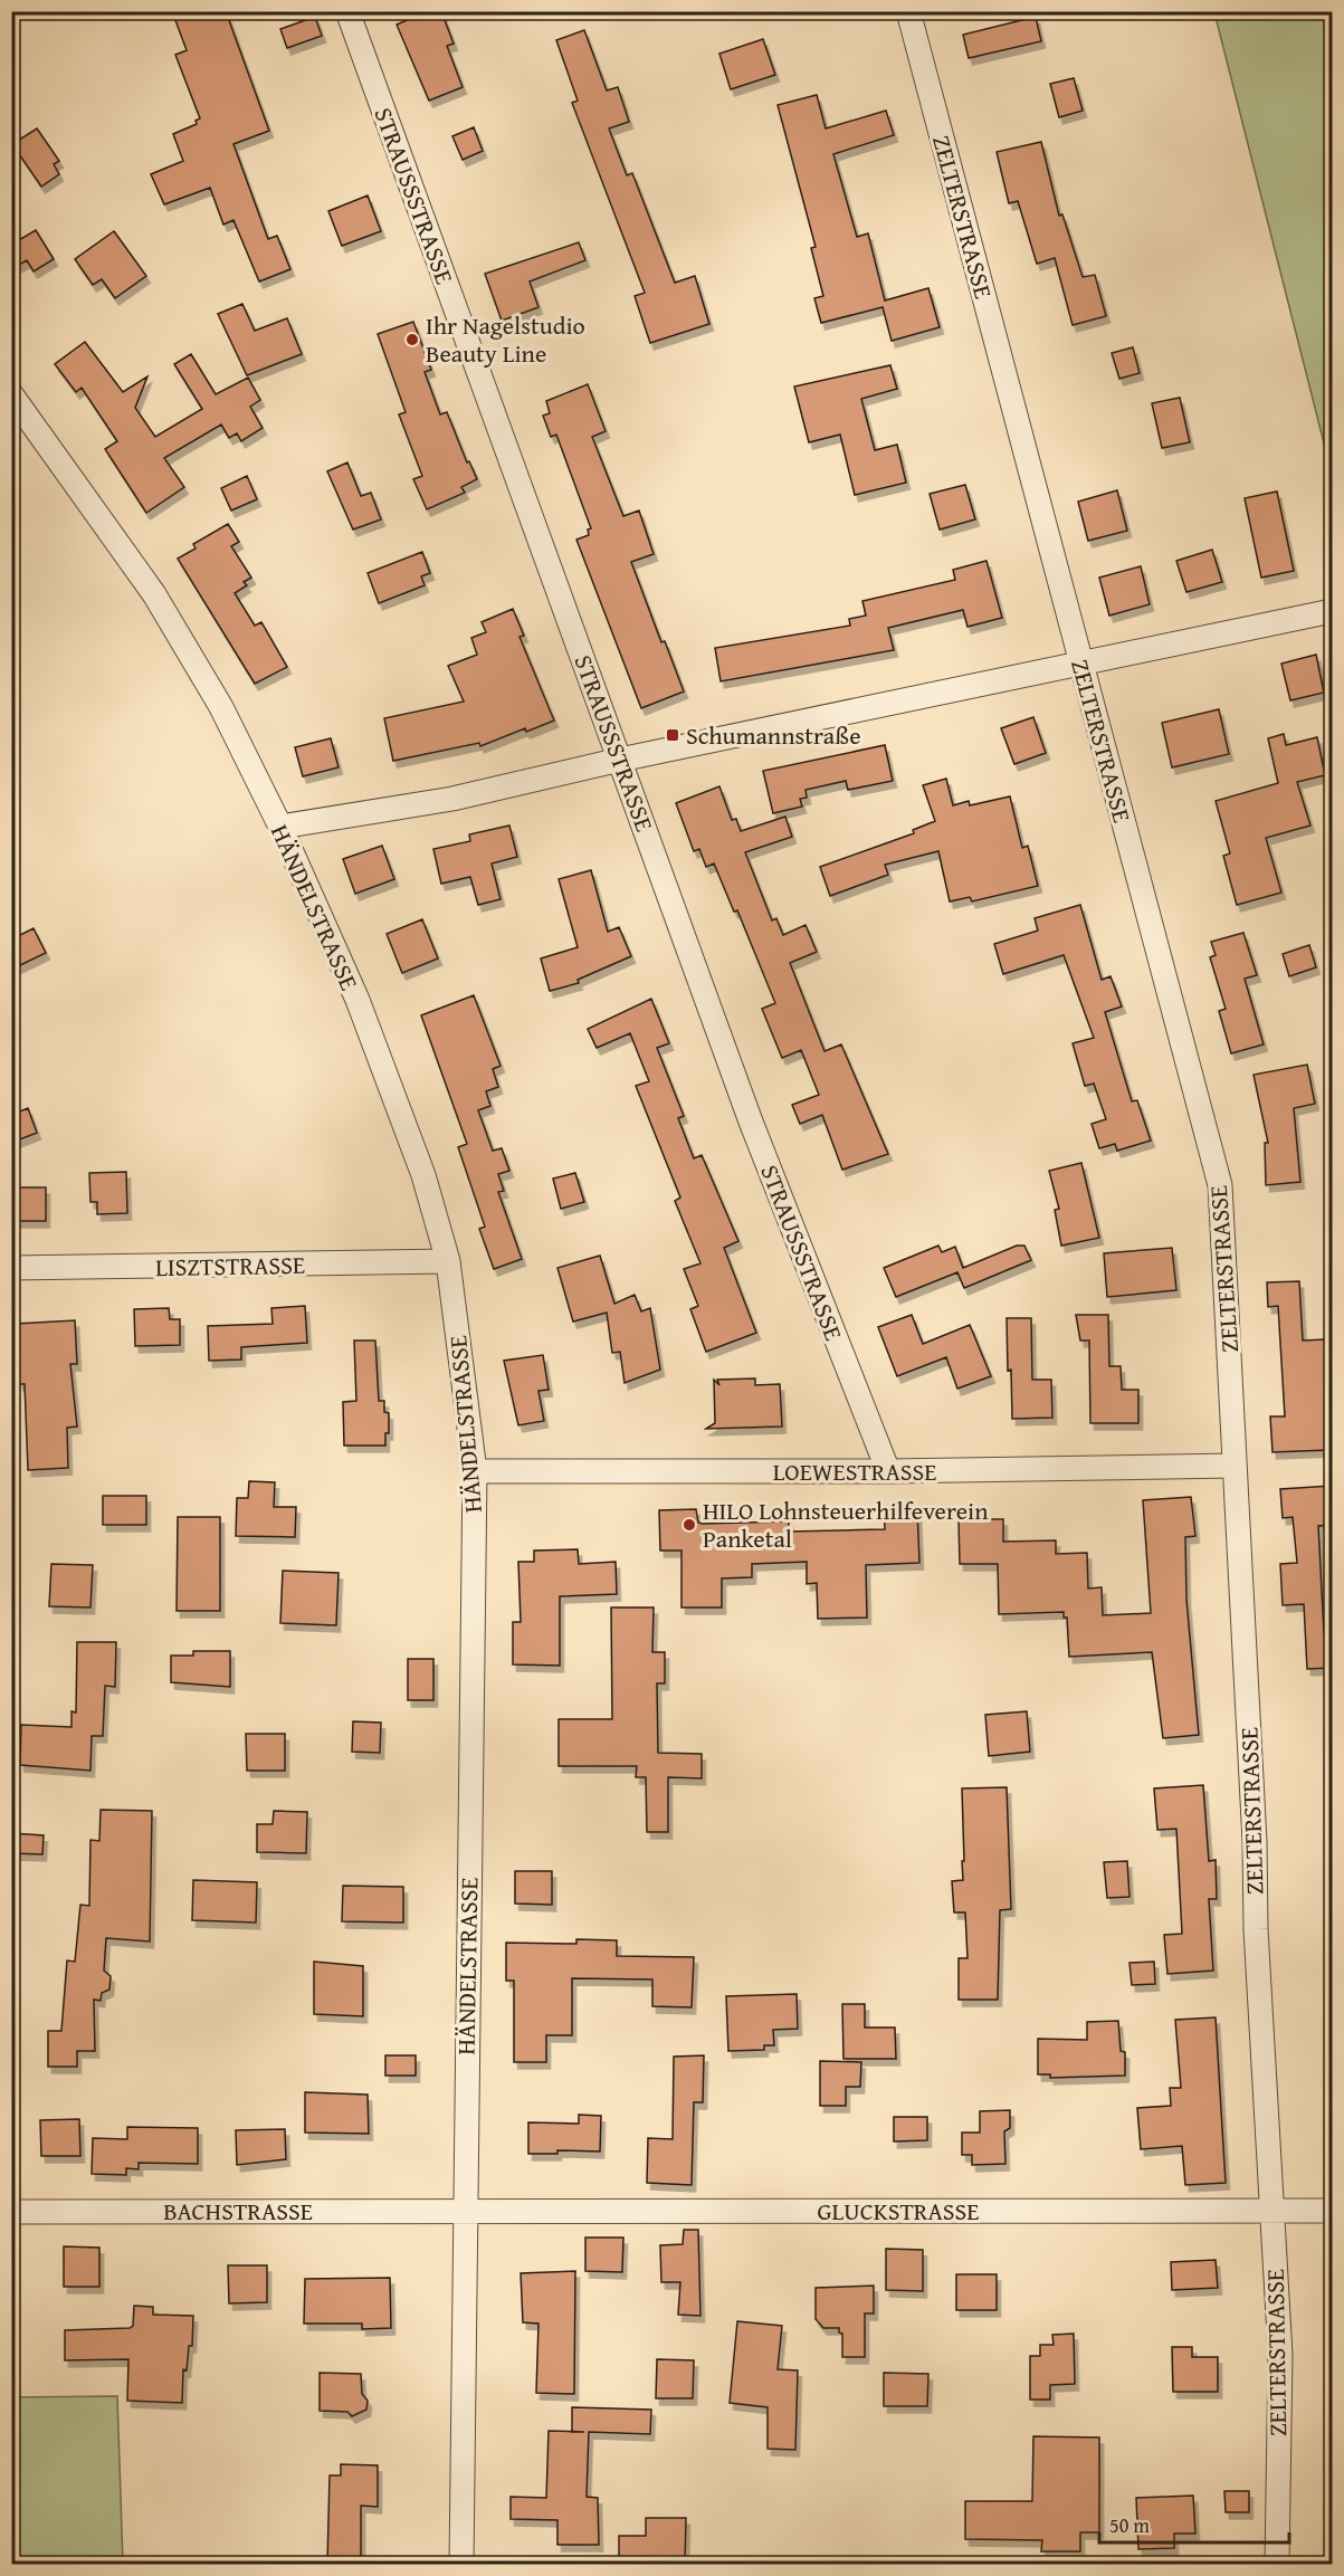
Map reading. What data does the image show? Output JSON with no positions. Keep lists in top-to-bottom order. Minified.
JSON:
{"streets":{"street":["STRAUSSSTRASSE","ZELTERSTRASSE","HÄNDELSTRASSE","LISZTSTRASSE","LOEWESTRASSE","BACHSTRASSE","GLUCKSTRASSE"]},"crossings":[["STRAUSSSTRASSE","LOEWESTRASSE"],["ZELTERSTRASSE","LOEWESTRASSE"],["ZELTERSTRASSE","GLUCKSTRASSE"],["HÄNDELSTRASSE","LISZTSTRASSE"],["HÄNDELSTRASSE","LOEWESTRASSE"],["HÄNDELSTRASSE","BACHSTRASSE"],["HÄNDELSTRASSE","GLUCKSTRASSE"],["BACHSTRASSE","GLUCKSTRASSE"]],"places":{"other":["Ihr Nagelstudio Beauty Line","HILO Lohnsteuerhilfeverein Panketal"],"transit":["Schumannstraße"]},"scale_bar":"50 m"}
